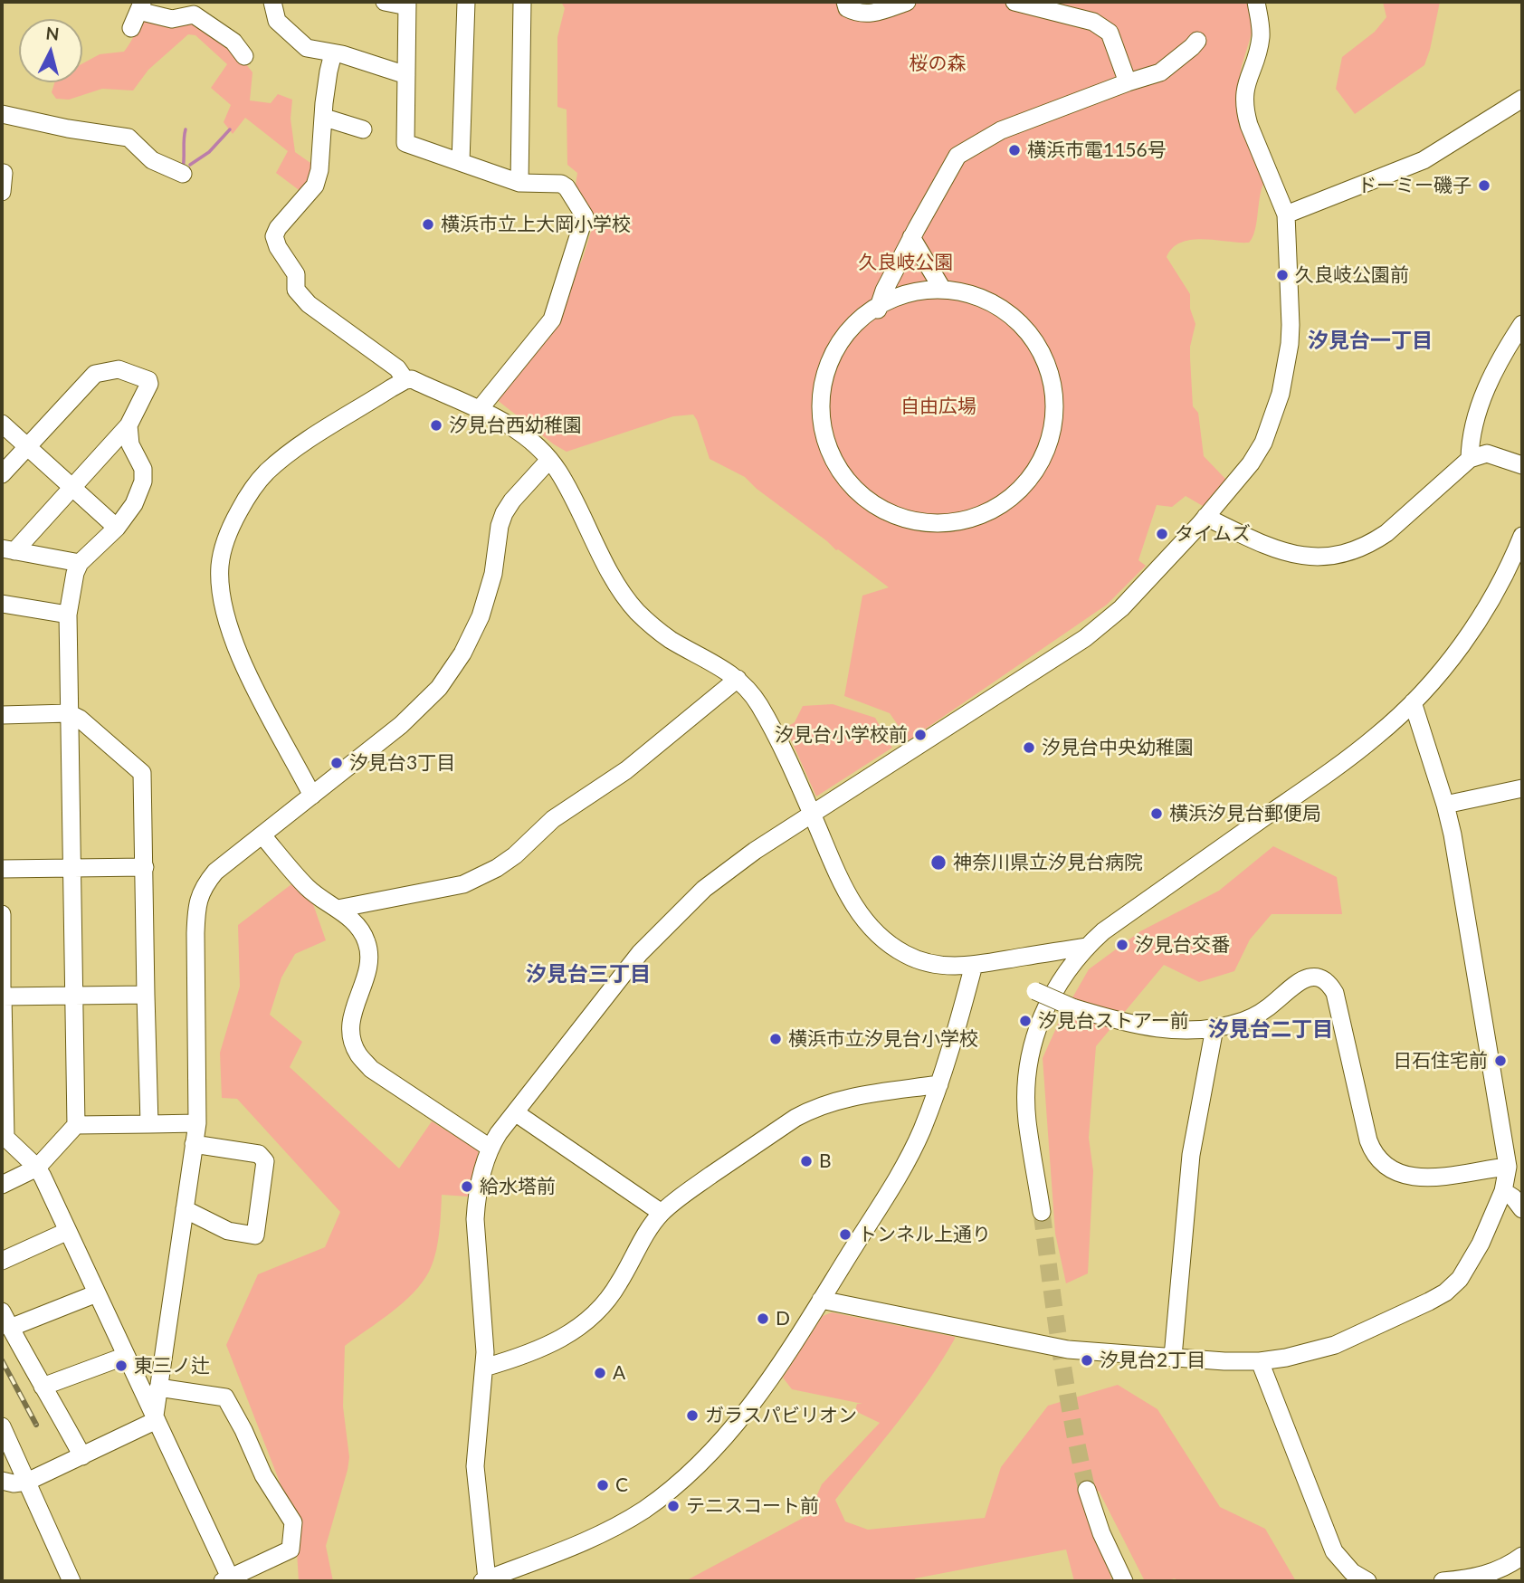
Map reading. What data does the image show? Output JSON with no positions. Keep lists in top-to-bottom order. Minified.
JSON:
{"districts":["汐見台一丁目","汐見台三丁目","汐見台二丁目"],"parks":["桜の森","久良岐公園","自由広場"],"places":["横浜市電1156号","ドーミー磯子","横浜市立上大岡小学校","久良岐公園前","汐見台西幼稚園","タイムズ","汐見台小学校前","汐見台中央幼稚園","汐見台3丁目","横浜汐見台郵便局","神奈川県立汐見台病院","汐見台交番","汐見台ストアー前","横浜市立汐見台小学校","日石住宅前","B","給水塔前","トンネル上通り","D","汐見台2丁目","東三ノ辻","A","ガラスパビリオン","C","テニスコート前"],"north":"top"}
